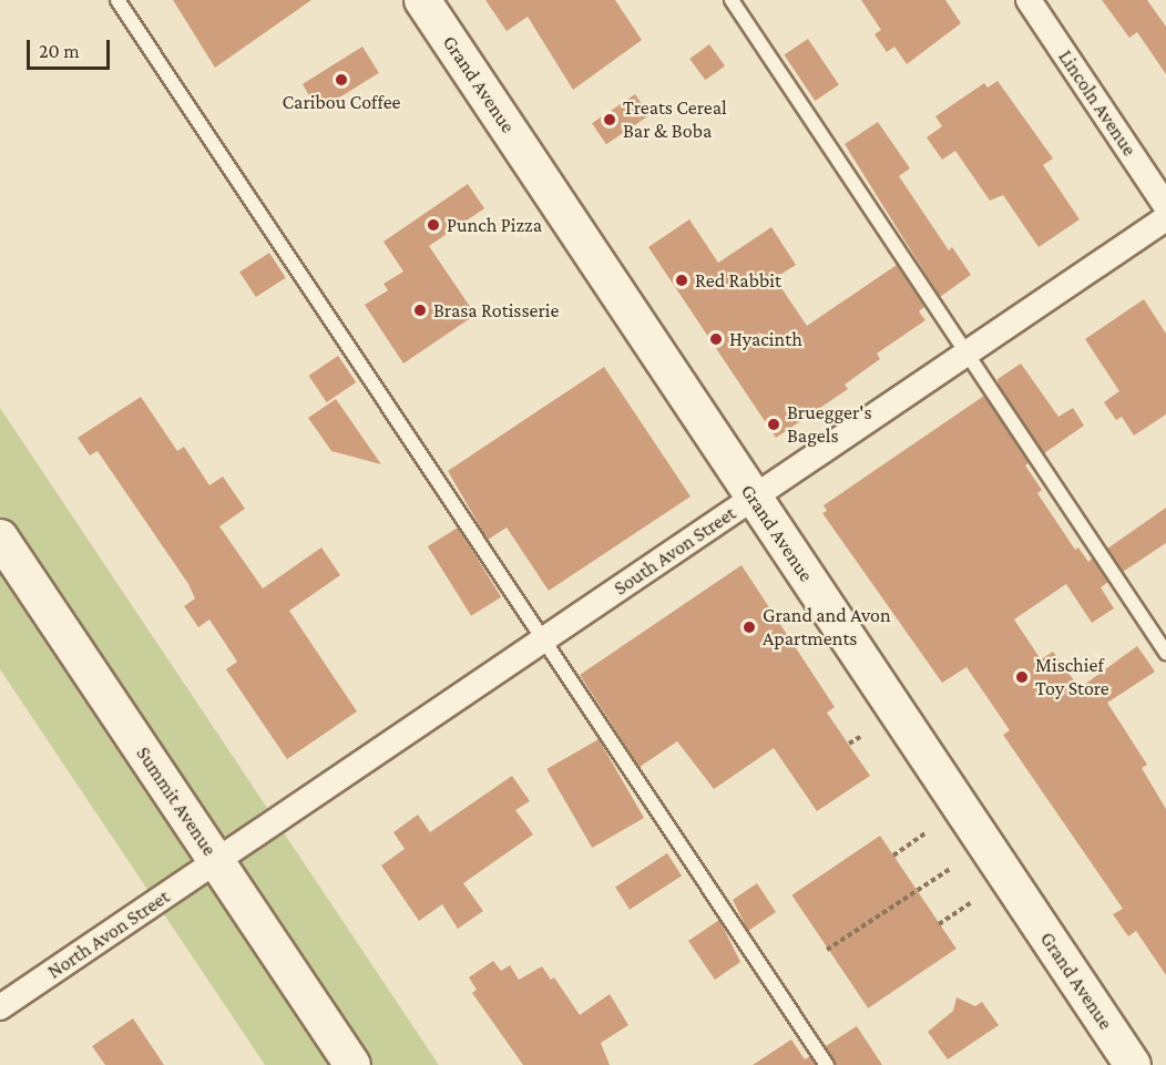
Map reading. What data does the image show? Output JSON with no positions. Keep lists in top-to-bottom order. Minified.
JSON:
{"streets":{"main road":["Grand Avenue","Summit Avenue"],"street":["Lincoln Avenue","South Avon Street","North Avon Street"]},"crossings":[["Grand Avenue","South Avon Street"],["South Avon Street","Summit Avenue"],["South Avon Street","North Avon Street"],["Summit Avenue","North Avon Street"]],"places":["Caribou Coffee","Treats Cereal Bar & Boba","Punch Pizza","Red Rabbit","Brasa Rotisserie","Hyacinth","Bruegger's Bagels","Grand and Avon Apartments","Mischief Toy Store"],"scale_bar":"20 m"}
